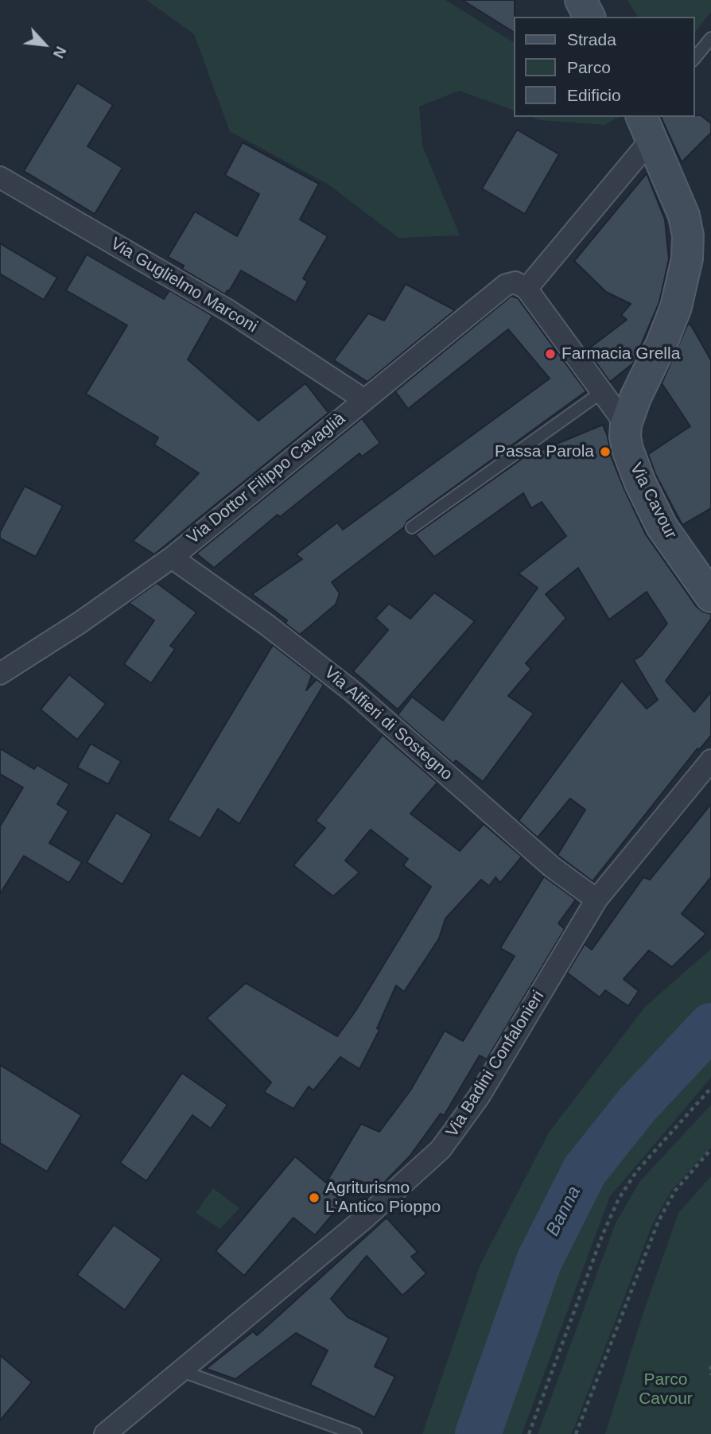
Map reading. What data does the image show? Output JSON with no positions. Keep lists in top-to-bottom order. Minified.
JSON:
{"streets":{"street":["Via Guglielmo Marconi","Via Dottor Filippo Cavaglià","Via Cavour","Via Alfieri di Sostegno","Via Badini Confalonieri"]},"crossings":[["Via Guglielmo Marconi","Via Dottor Filippo Cavaglià"],["Via Dottor Filippo Cavaglià","Via Alfieri di Sostegno"],["Via Alfieri di Sostegno","Via Badini Confalonieri"]],"water":["Banna"],"parks":["Parco Cavour"],"places":["Farmacia Grella","Passa Parola","Agriturismo L'Antico Pioppo"],"legend":["Strada","Parco","Edificio"],"north":"bottom right"}
